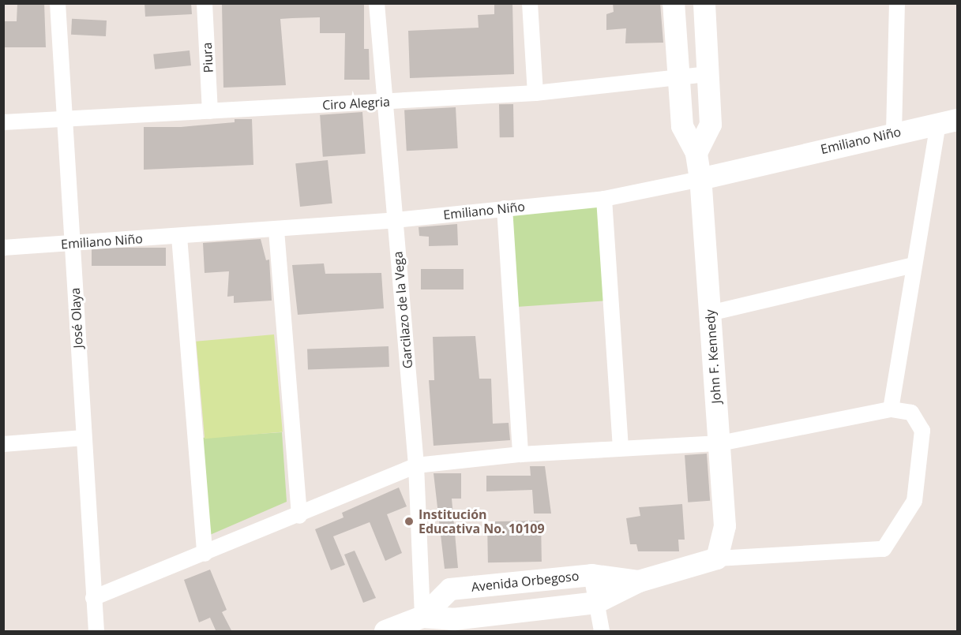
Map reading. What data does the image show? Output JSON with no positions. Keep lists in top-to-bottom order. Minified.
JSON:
{"streets":{"main road":["Emiliano Niño","John F. Kennedy","Avenida Orbegoso"],"street":["Piura","Ciro Alegria","Garcilazo de la Vega","José Olaya"]},"crossings":[["Piura","Ciro Alegria"],["Ciro Alegria","Garcilazo de la Vega"],["Ciro Alegria","José Olaya"],["Ciro Alegria","John F. Kennedy"],["Emiliano Niño","Garcilazo de la Vega"],["Emiliano Niño","José Olaya"],["Emiliano Niño","John F. Kennedy"],["Garcilazo de la Vega","Avenida Orbegoso"],["John F. Kennedy","Avenida Orbegoso"]],"places":["Institución Educativa No. 10109"]}
